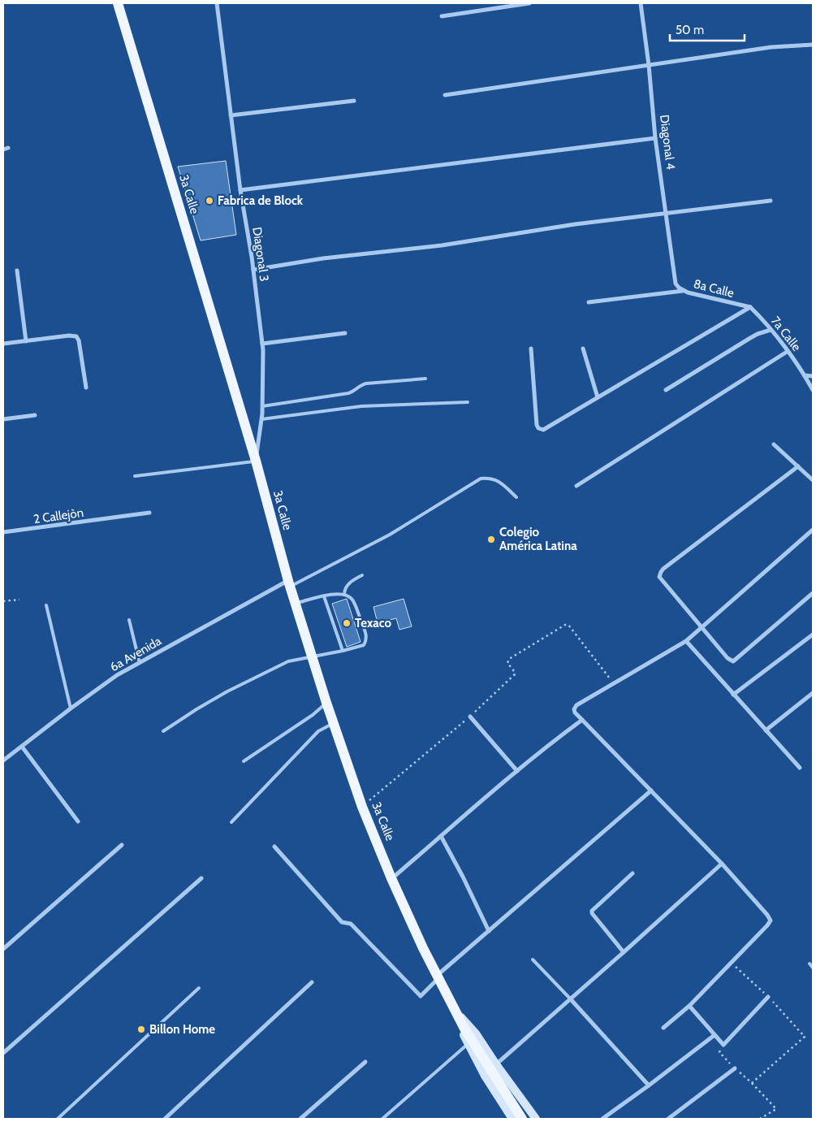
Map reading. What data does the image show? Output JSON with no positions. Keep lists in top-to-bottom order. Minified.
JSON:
{"streets":{"main road":["3a Calle"],"street":["Diagonal 4","Diagonal 3","8a Calle","7a Calle","6a Avenida"],"lane":["2 Callejòn"]},"crossings":[["Diagonal 4","8a Calle"],["3a Calle","Diagonal 3"],["3a Calle","6a Avenida"],["8a Calle","7a Calle"]],"places":["Fabrica de Block","Colegio América Latina","Texaco","Billon Home"],"scale_bar":"50 m"}
